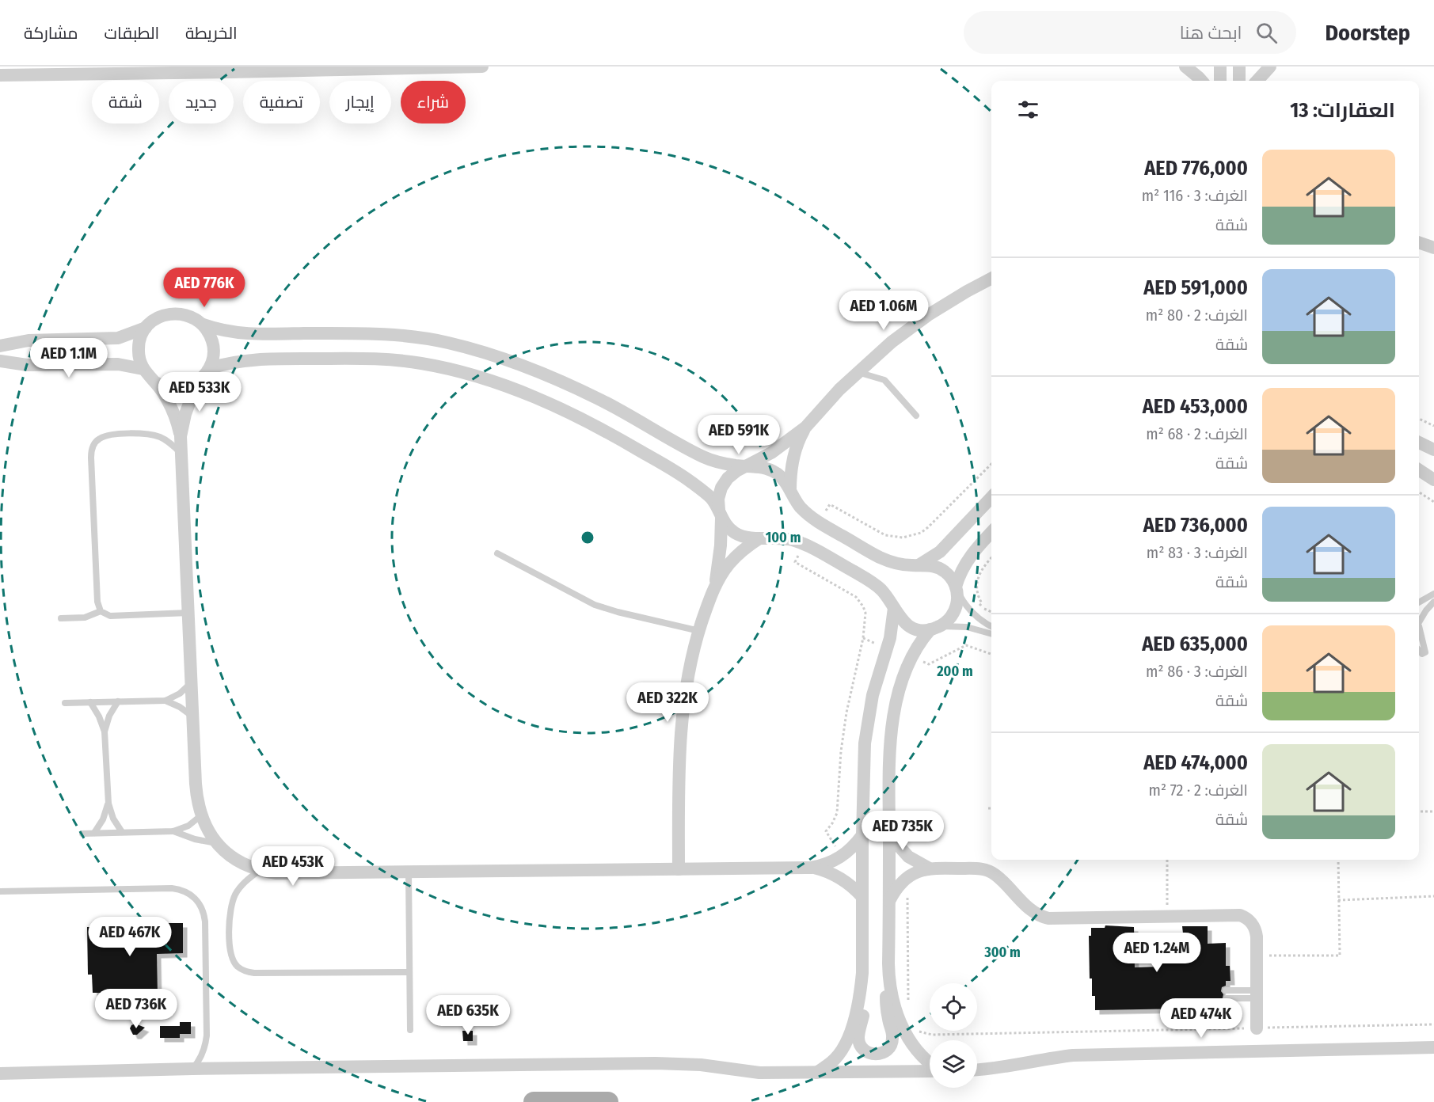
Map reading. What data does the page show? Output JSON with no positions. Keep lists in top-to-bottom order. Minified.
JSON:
{"page":{"header":"Doorstep","search":"ابحث هنا","nav":["الخريطة","الطبقات","مشاركة"],"chip":["شراء","إيجار","تصفية","جديد","شقة"],"heading":"العقارات: 13","list":[{"name":"AED 776,000","note":"الغرف: 3 · 116 m² · شقة"},{"name":"AED 591,000","note":"الغرف: 2 · 80 m² · شقة"},{"name":"AED 453,000","note":"الغرف: 2 · 68 m² · شقة"},{"name":"AED 736,000","note":"الغرف: 3 · 83 m² · شقة"},{"name":"AED 635,000","note":"الغرف: 3 · 86 m² · شقة"},{"name":"AED 474,000","note":"الغرف: 2 · 72 m² · شقة"}],"price":["AED 776K","AED 1.06M","AED 1.1M","AED 533K","AED 591K","AED 322K","AED 735K","AED 453K","AED 467K","AED 1.24M","AED 736K","AED 635K","AED 474K"]},"rings":["100 m","200 m","300 m"]}
